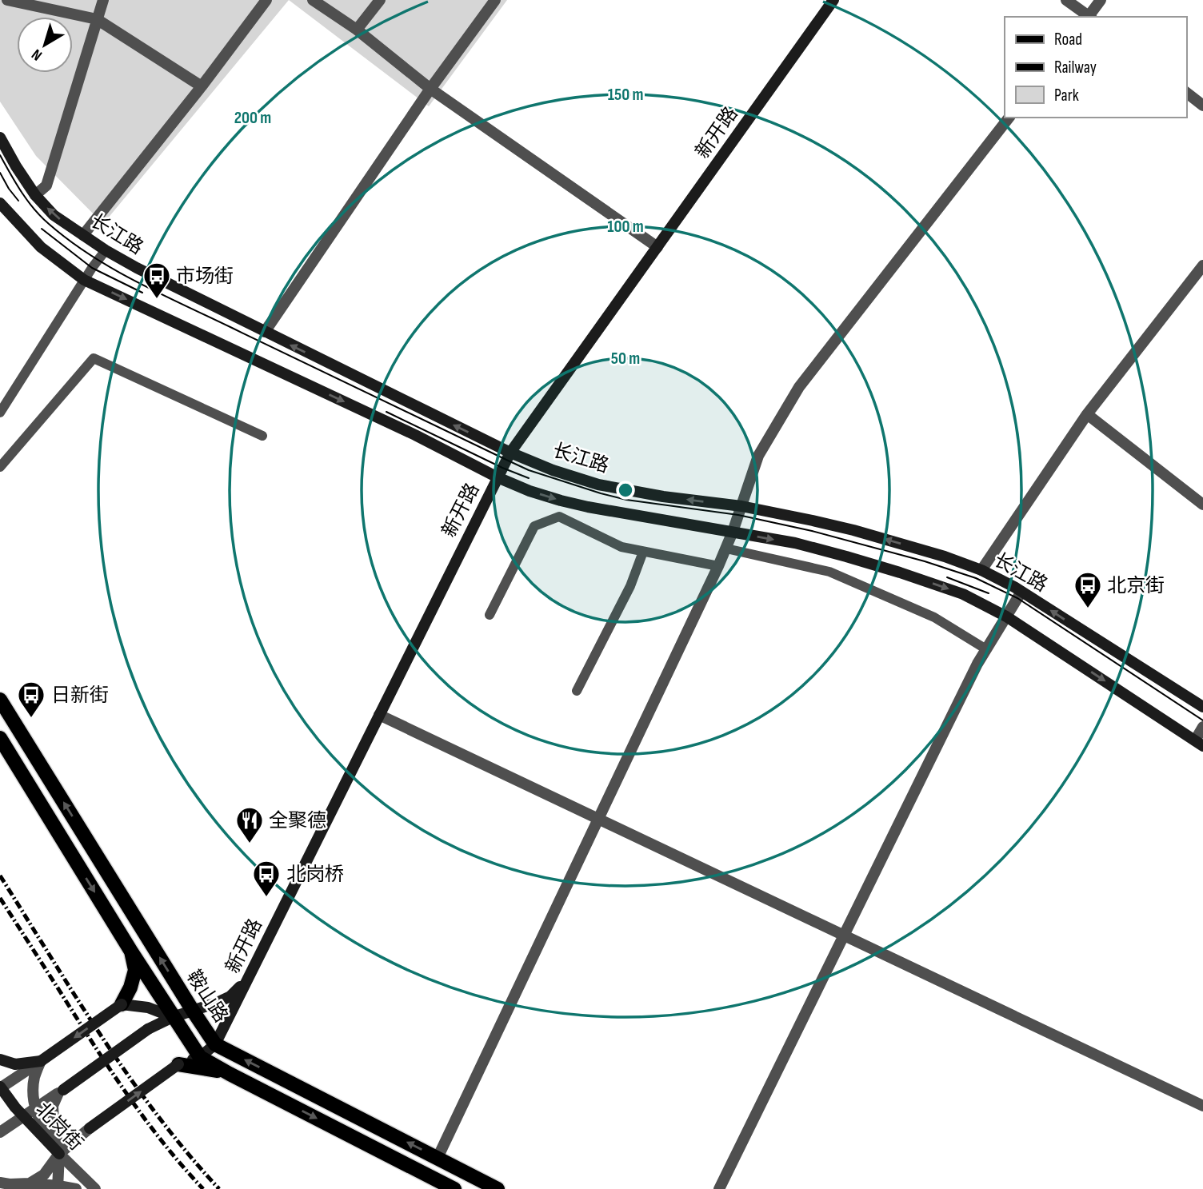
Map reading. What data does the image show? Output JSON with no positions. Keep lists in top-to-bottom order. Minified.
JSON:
{"streets":{"main road":["新开路","长江路","鞍山路","北岗街"]},"crossings":[["新开路","长江路"],["新开路","鞍山路"]],"places":{"bus stop":["市场街","北京街","日新街","北岗桥"],"restaurant":["全聚德"]},"legend":["Road","Railway","Park"],"north":"bottom left","rings":["150 m","200 m","100 m","50 m"]}
